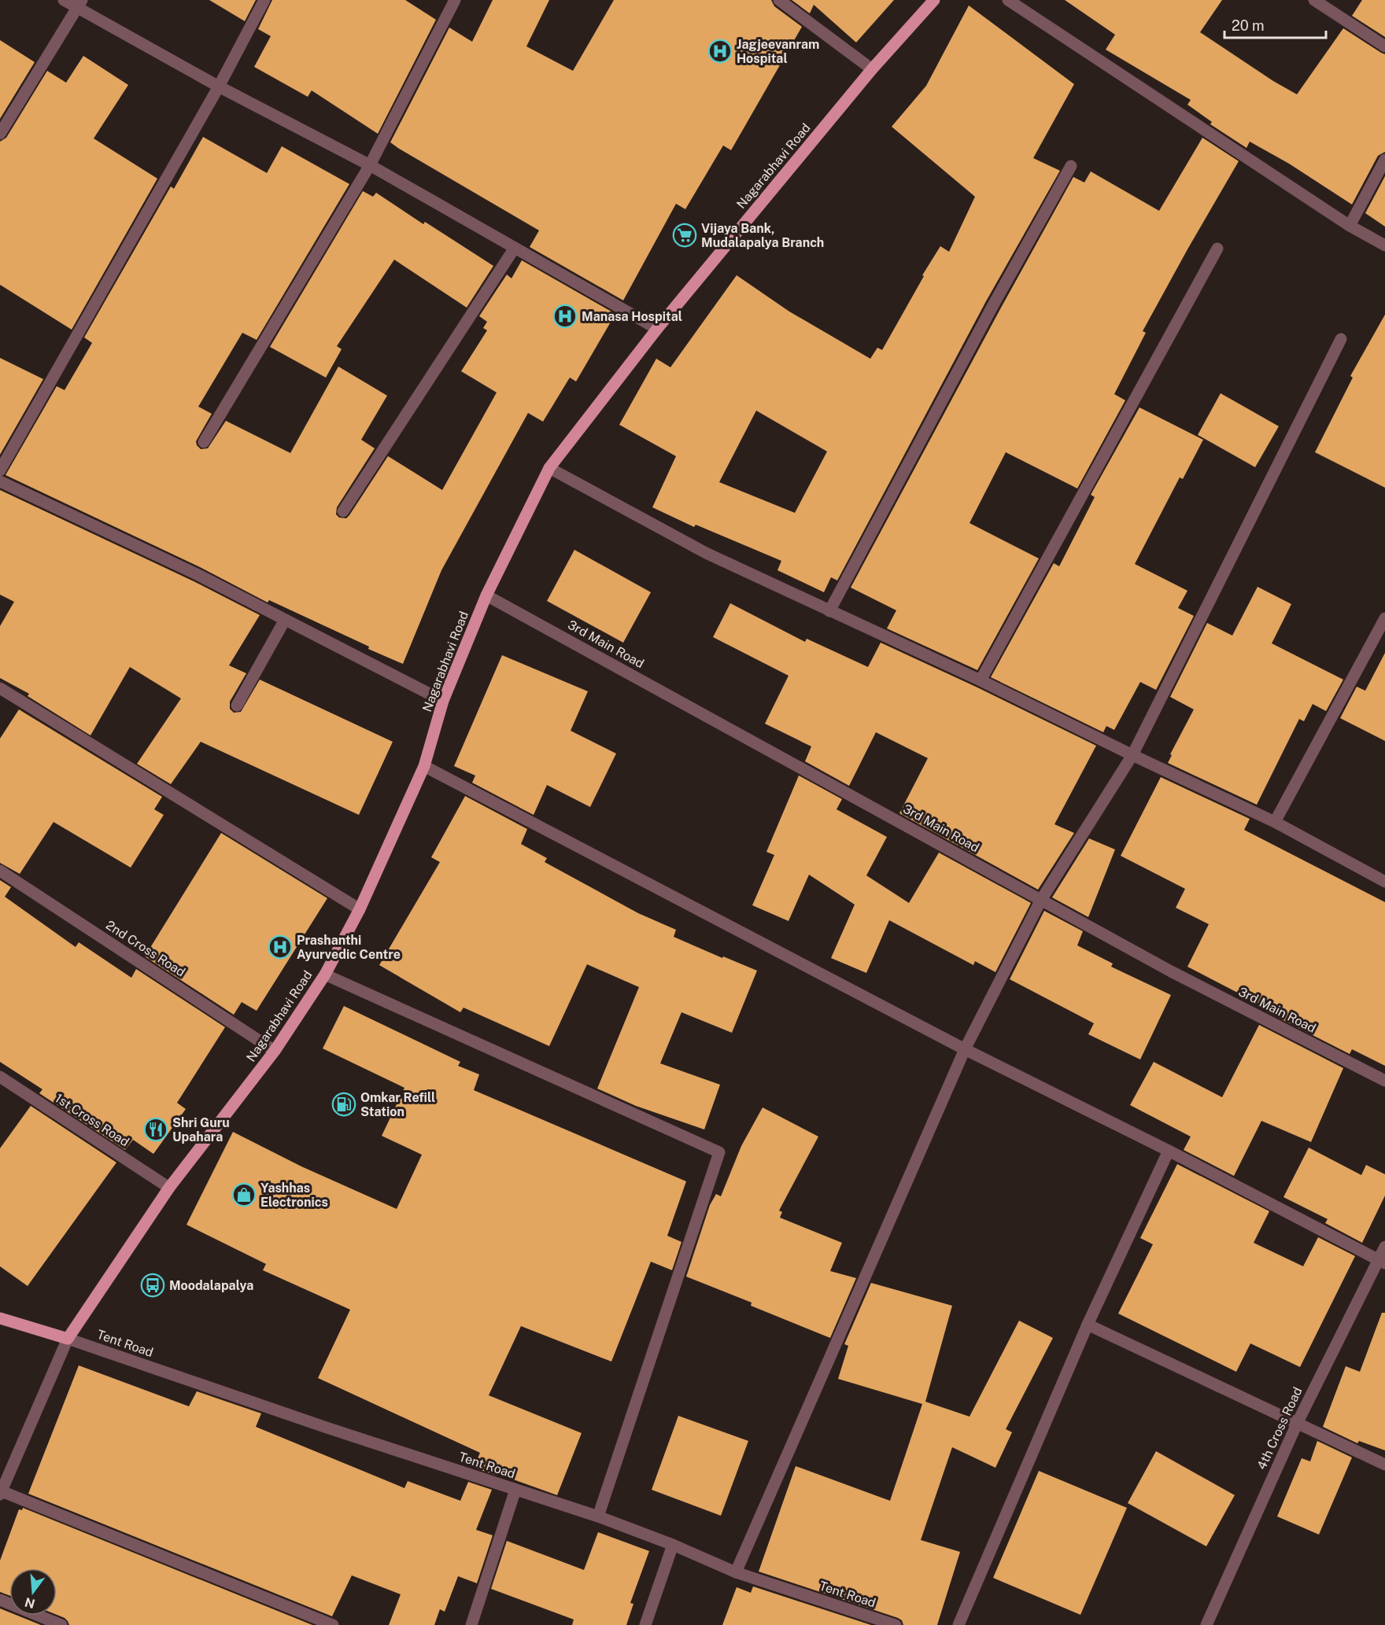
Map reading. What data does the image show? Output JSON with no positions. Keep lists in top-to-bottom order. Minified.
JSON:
{"streets":{"main road":["Nagarabhavi Road"],"street":["3rd Main Road","2nd Cross Road","1st Cross Road","Tent Road","4th Cross Road"]},"crossings":[["Nagarabhavi Road","3rd Main Road"],["Nagarabhavi Road","2nd Cross Road"],["Nagarabhavi Road","1st Cross Road"],["Nagarabhavi Road","Tent Road"]],"places":{"hospital":["Jagjeevanram Hospital","Manasa Hospital","Prashanthi Ayurvedic Centre"],"supermarket":["Vijaya Bank, Mudalapalya Branch"],"fuel station":["Omkar Refill Station"],"restaurant":["Shri Guru Upahara"],"shop":["Yashhas Electronics"],"bus stop":["Moodalapalya"]},"scale_bar":"20 m","north":"bottom"}
